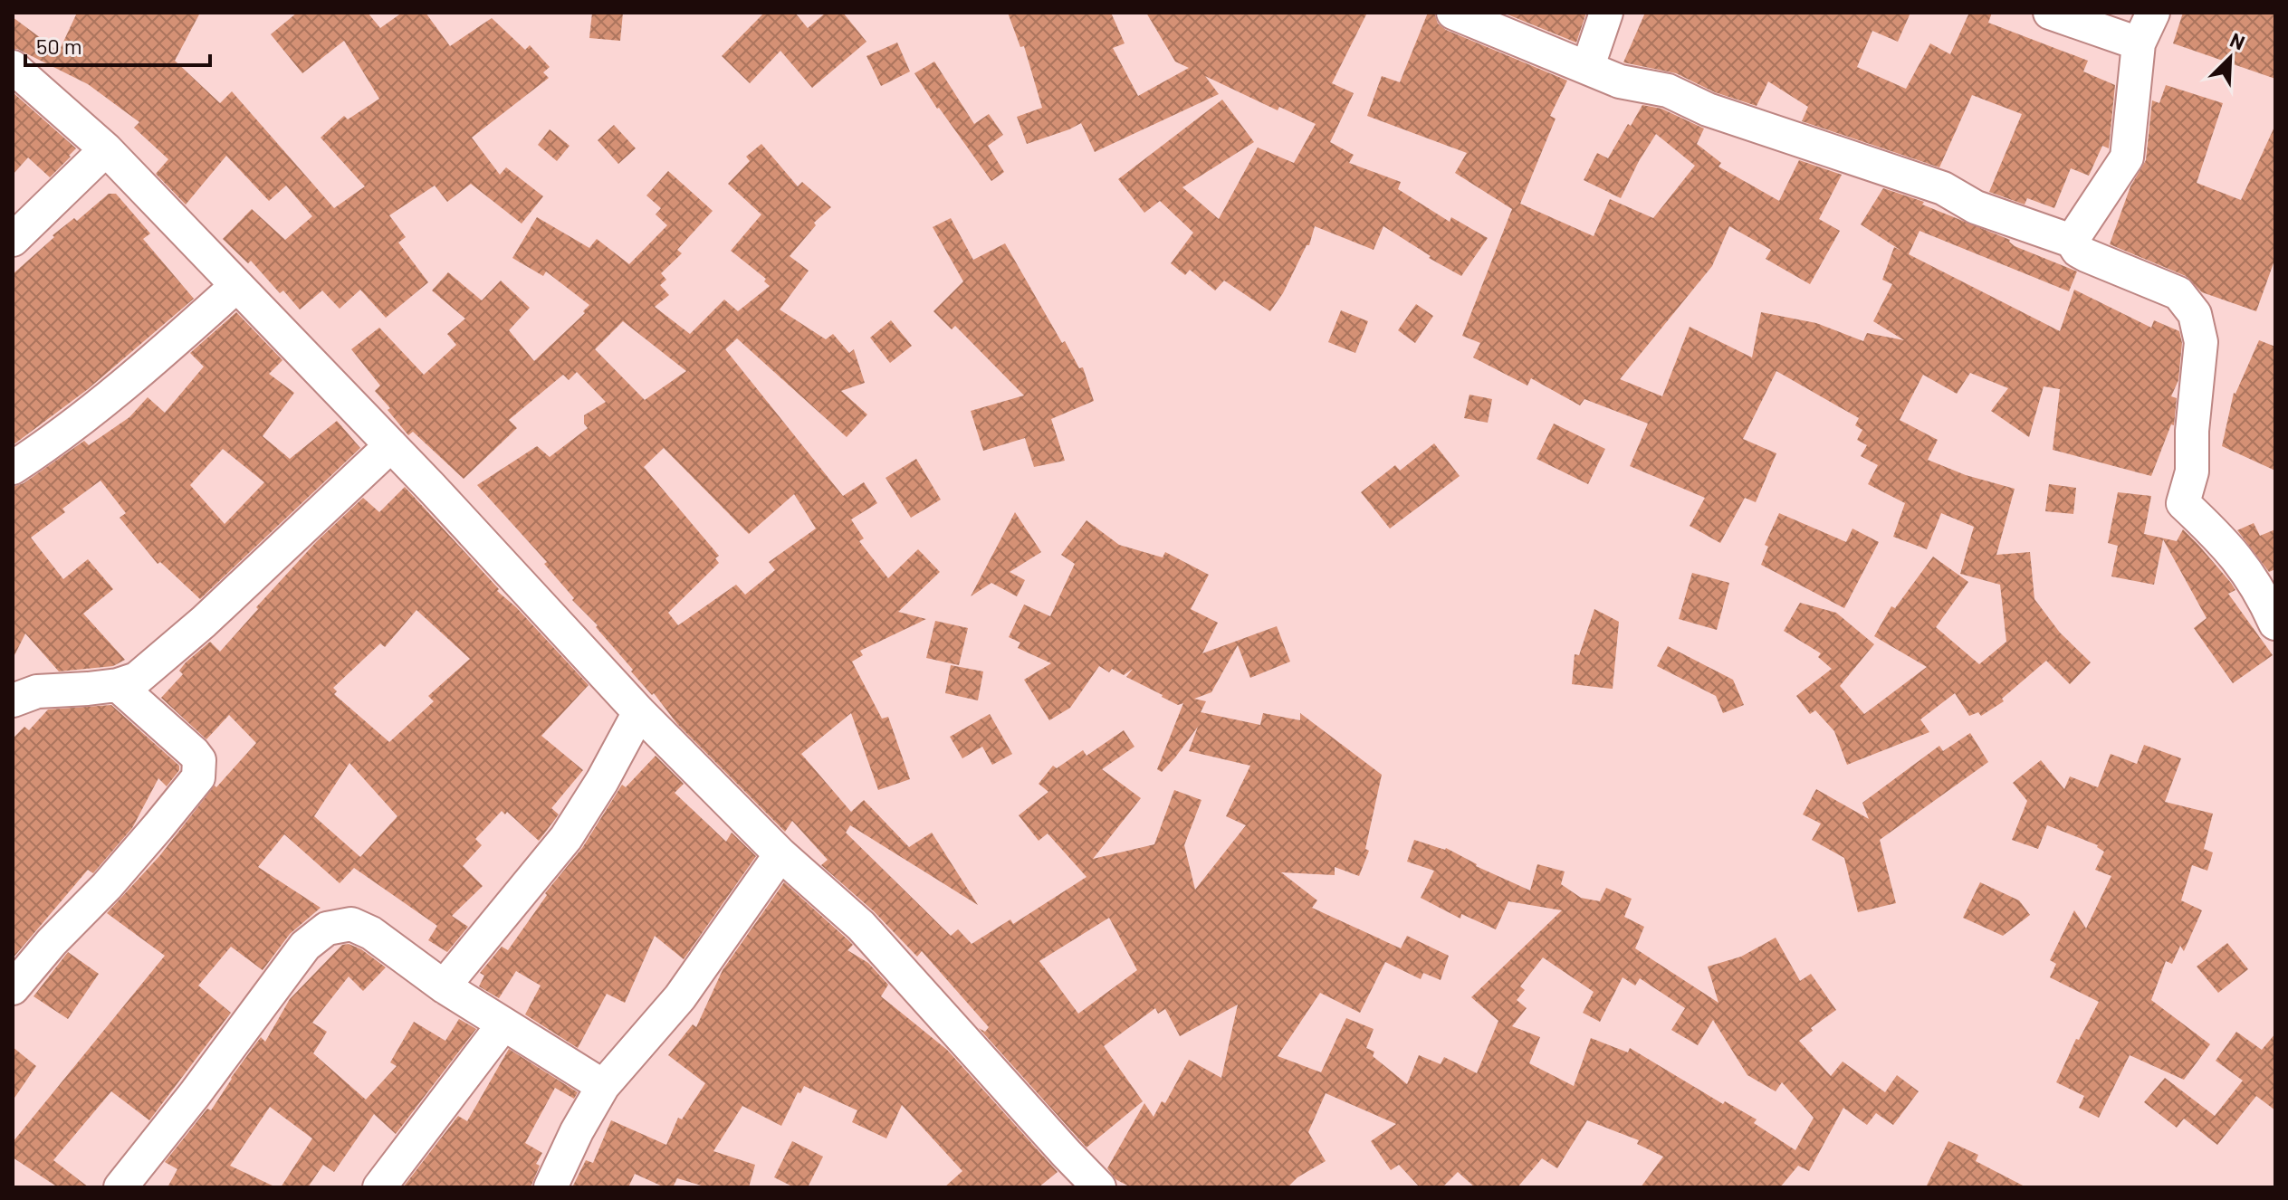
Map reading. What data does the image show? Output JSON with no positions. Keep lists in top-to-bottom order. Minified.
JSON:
{"scale_bar":"50 m","north":"top right"}
